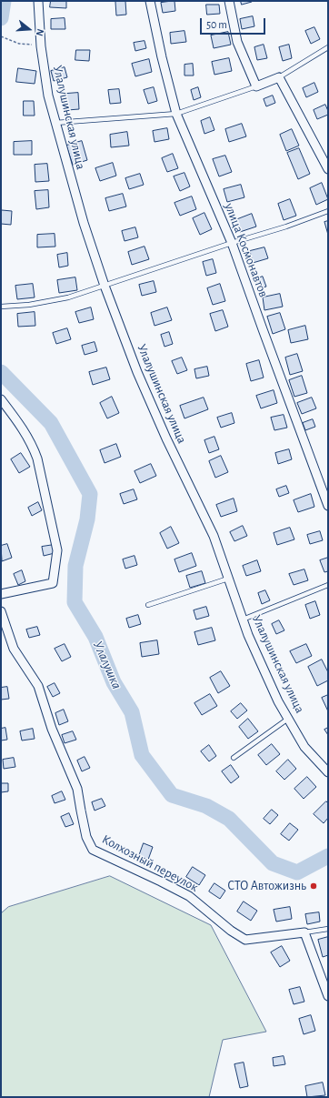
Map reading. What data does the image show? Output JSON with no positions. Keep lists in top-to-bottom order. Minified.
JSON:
{"streets":{"street":["Улалушинская улица","улица Космонавтов","Колхозный переулок"]},"water":["Улалушка"],"places":["СТО Автожизнь"],"scale_bar":"50 m","north":"right"}
